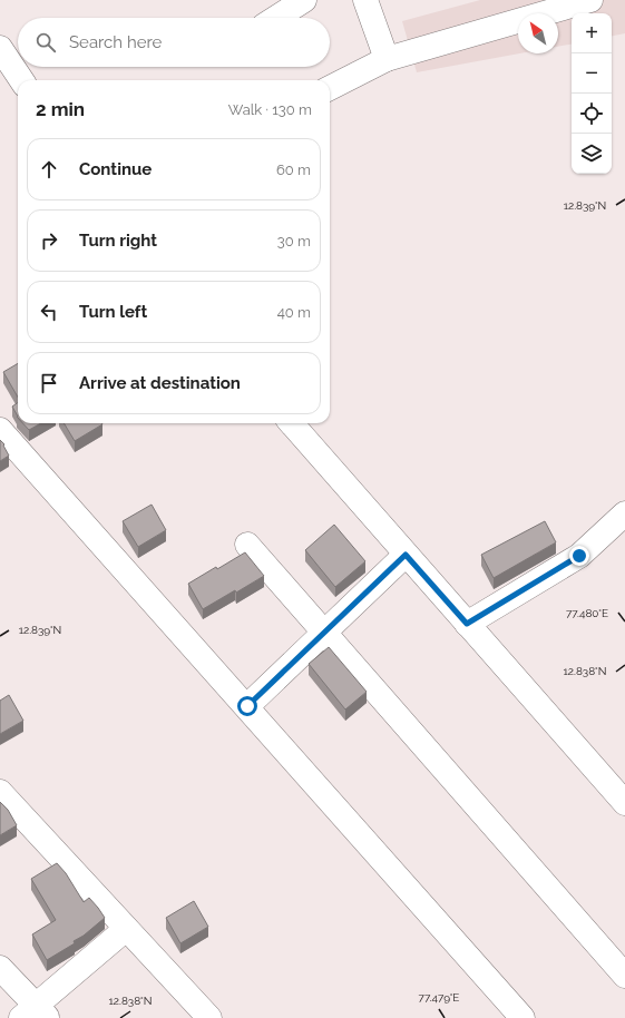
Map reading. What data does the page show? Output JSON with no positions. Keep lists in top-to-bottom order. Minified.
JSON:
{"north":"top left","page":{"map_buttons":["+","−"],"search":"Search here","heading":["2 min","Walk · 130 m"],"list":[["Continue","60 m"],["Turn right","30 m"],["Turn left","40 m"],"Arrive at destination"]},"coordinates":["12.839°N","77.480°E","12.838°N","77.479°E"]}
